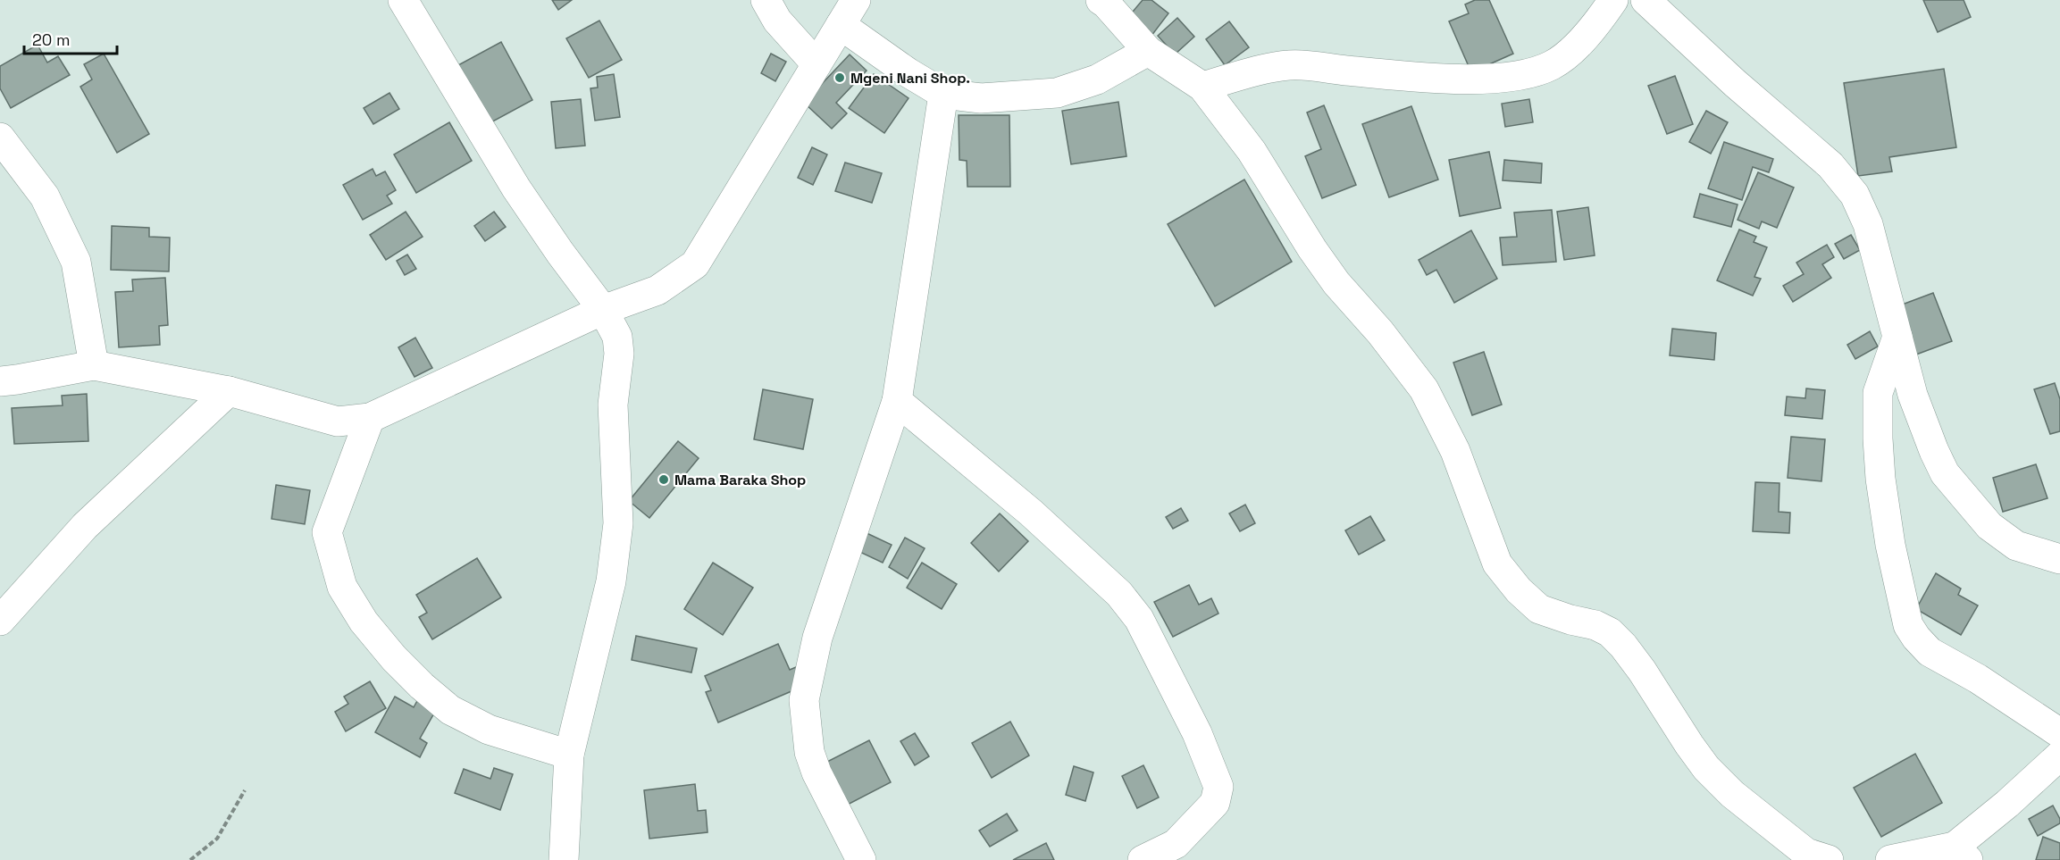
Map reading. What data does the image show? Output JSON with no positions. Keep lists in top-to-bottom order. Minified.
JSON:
{"places":["Mgeni Nani Shop.","Mama Baraka Shop"],"scale_bar":"20 m"}
